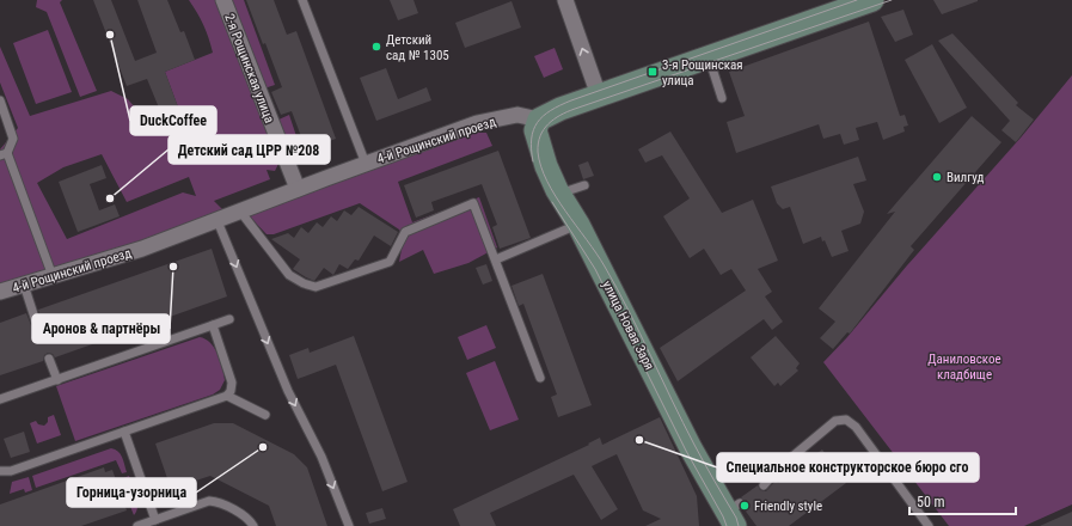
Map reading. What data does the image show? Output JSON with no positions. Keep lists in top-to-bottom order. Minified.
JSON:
{"streets":{"street":["2-я Рощинская улица","4-й Рощинский проезд","улица Новая Заря"]},"crossings":[["2-я Рощинская улица","4-й Рощинский проезд"],["4-й Рощинский проезд","улица Новая Заря"]],"parks":["Даниловское кладбище"],"places":{"other":["DuckCoffee","Детский сад № 1305","Вилгуд","Детский сад ЦРР №208","Аронов & партнёры","Специальное конструкторское бюро сго","Горница-узорница","Friendly style"],"transit":["3-я Рощинская улица"]},"scale_bar":"50 m"}
